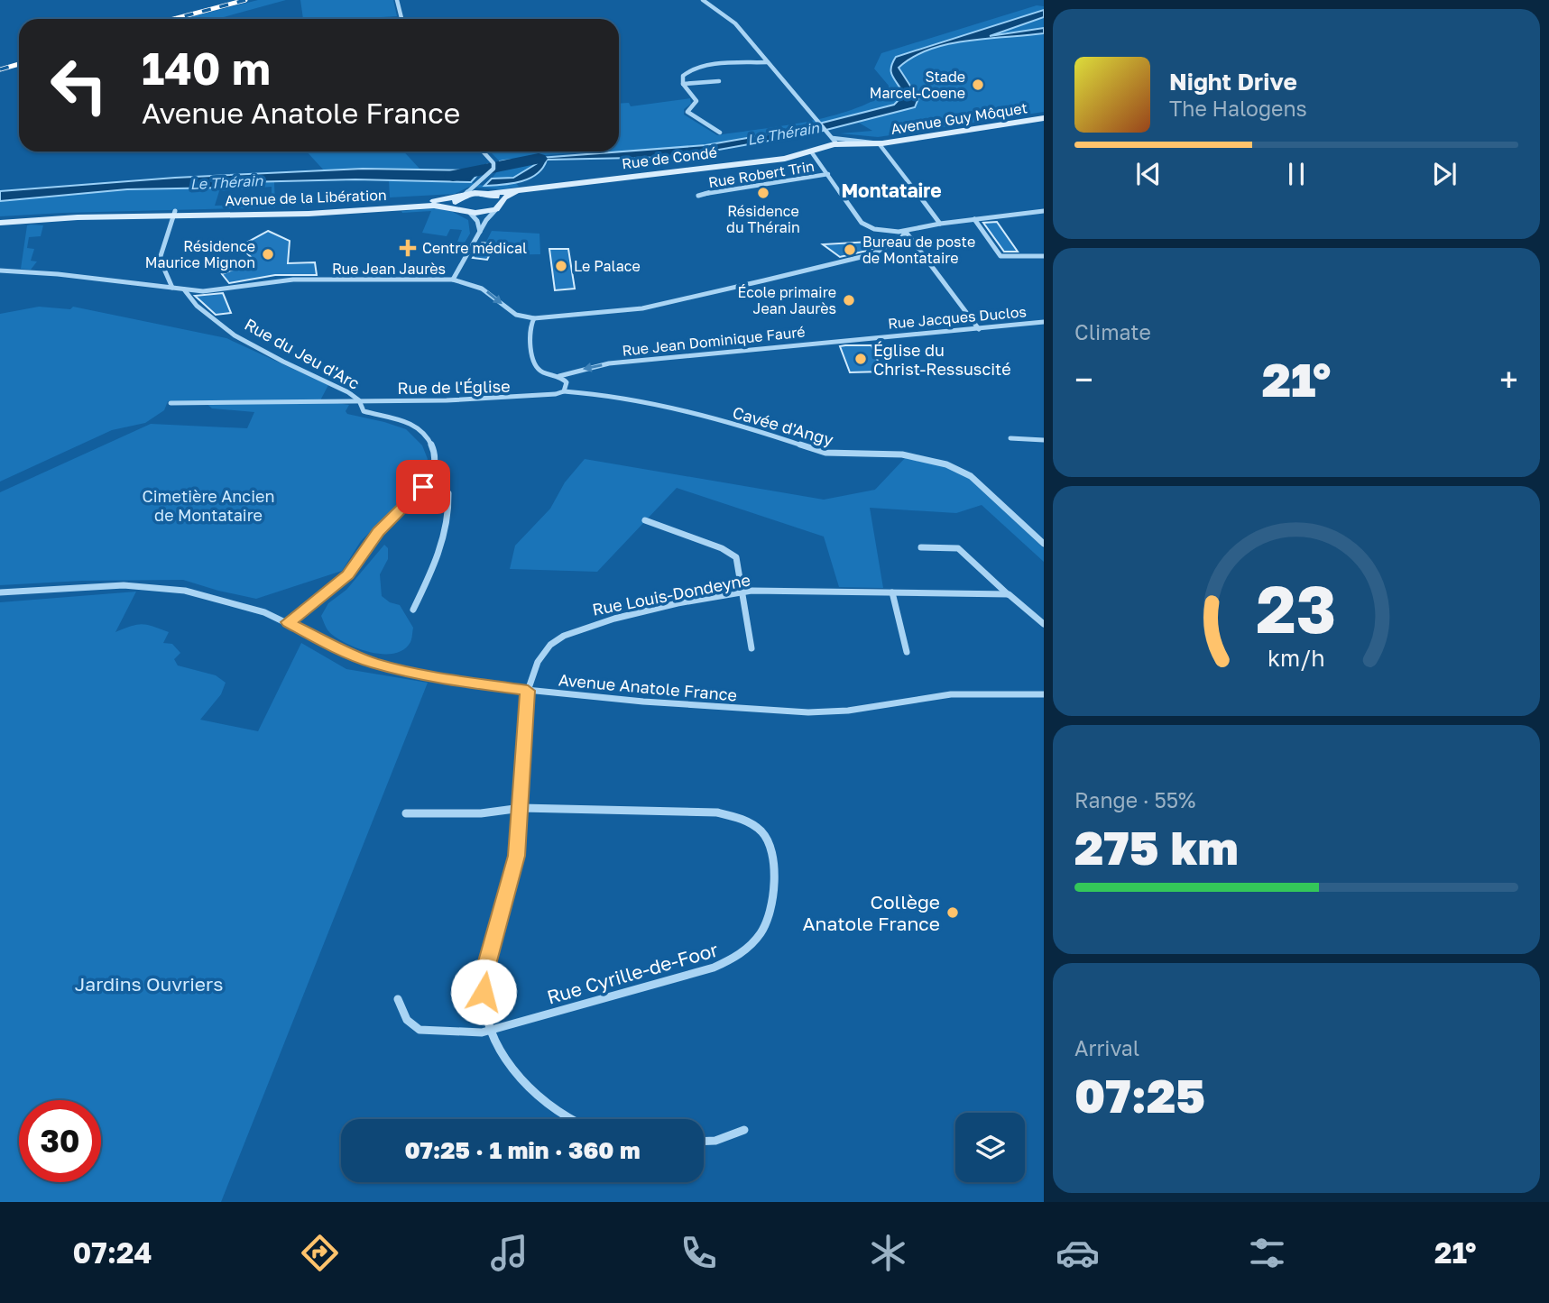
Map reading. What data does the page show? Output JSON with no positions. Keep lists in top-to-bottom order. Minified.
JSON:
{"streets":{"main road":["Avenue Guy Môquet","Rue de Condé","Avenue de la Libération"],"street":["Rue Robert Trin","Rue Jean Jaurès","Rue Jacques Duclos","Rue Jean Dominique Fauré","Rue du Jeu d'Arc","Rue de l'Église","Cavée d'Angy","Rue Louis-Dondeyne","Avenue Anatole France","Rue Cyrille-de-Foor"]},"crossings":[["Avenue Guy Môquet","Rue de Condé"],["Rue de Condé","Avenue de la Libération"],["Rue Jean Jaurès","Rue du Jeu d'Arc"],["Rue Jacques Duclos","Rue Jean Dominique Fauré"],["Rue du Jeu d'Arc","Rue de l'Église"],["Rue de l'Église","Cavée d'Angy"],["Rue Louis-Dondeyne","Avenue Anatole France"],["Rue Louis-Dondeyne","Rue Cyrille-de-Foor"]],"one_way":["Rue Jean Dominique Fauré"],"districts":["Montataire"],"water":["Le Thérain"],"parks":["Cimetière Ancien de Montataire","Jardins Ouvriers"],"places":{"other":["Stade Marcel-Coene","Résidence du Thérain","Bureau de poste de Montataire","Résidence Maurice Mignon","Le Palace","École primaire Jean Jaurès","Église du Christ-Ressuscité","Collège Anatole France"],"health":["Centre médical"]},"page":{"turn":["140 m","Avenue Anatole France"],"song":["Night Drive","The Halogens"],"tile":["Climate",["Range · 55%","275 km"],["Arrival","07:25"]],"heat":["−","21°","+"],"limit":"30","trip":"07:25 · 1 min · 360 m","tabs":["07:24","21°"],"gauge":["23","km/h"]}}
